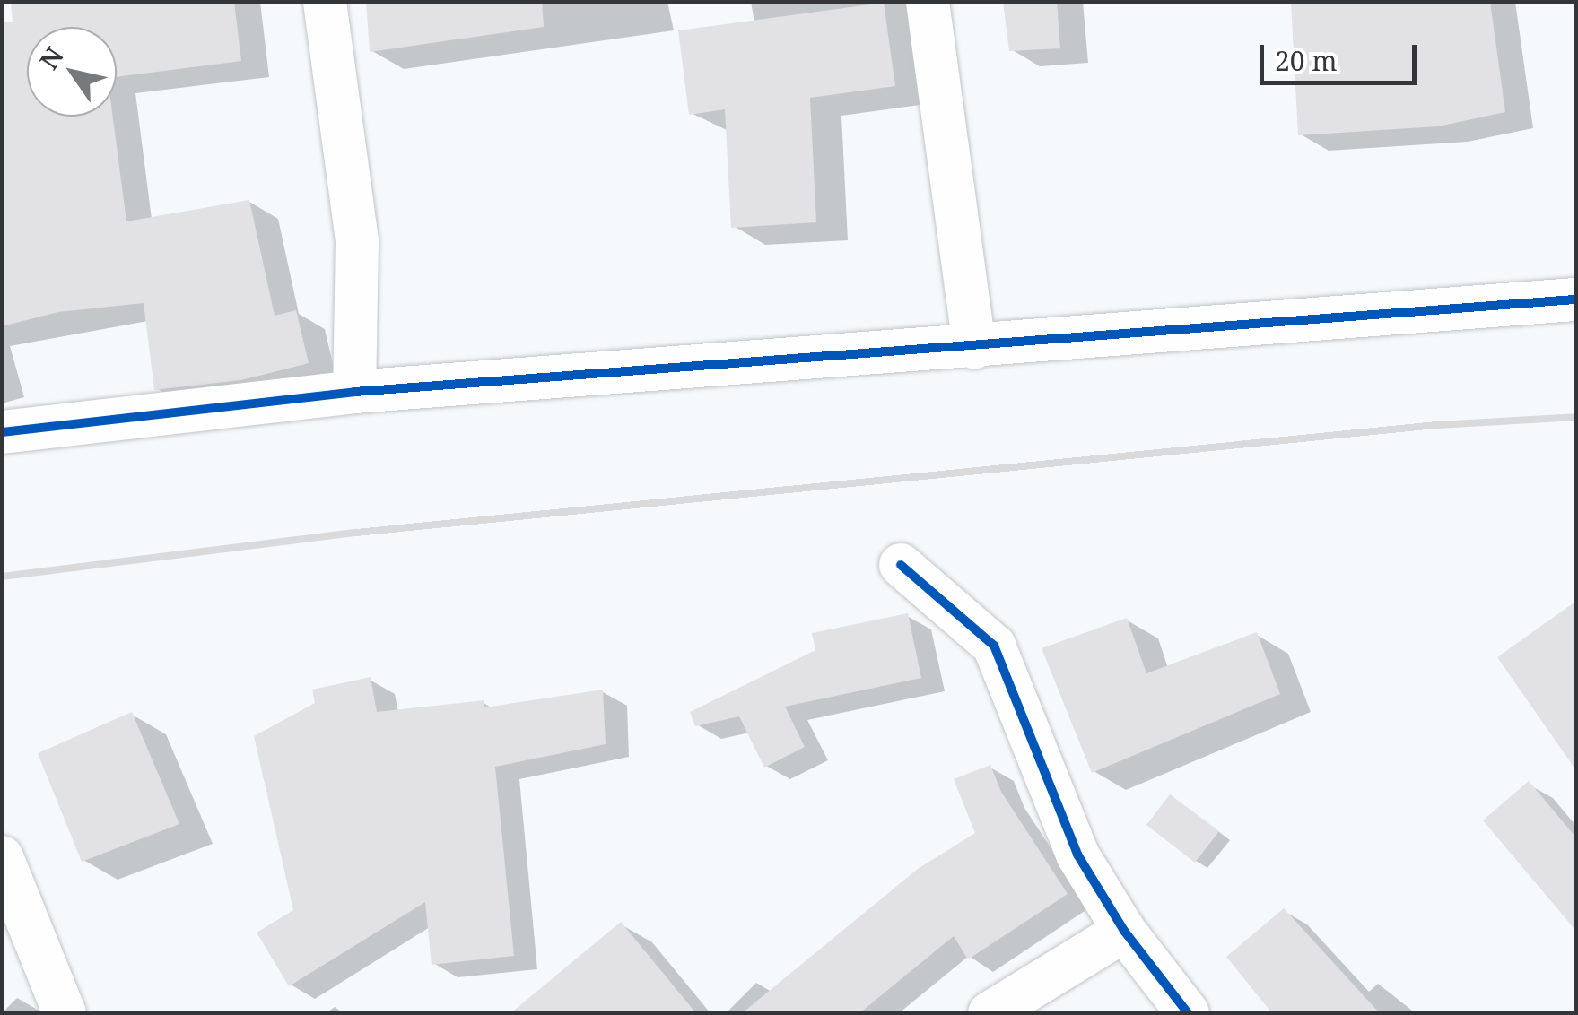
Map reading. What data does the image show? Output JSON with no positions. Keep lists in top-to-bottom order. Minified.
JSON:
{"scale_bar":"20 m","north":"top left"}
